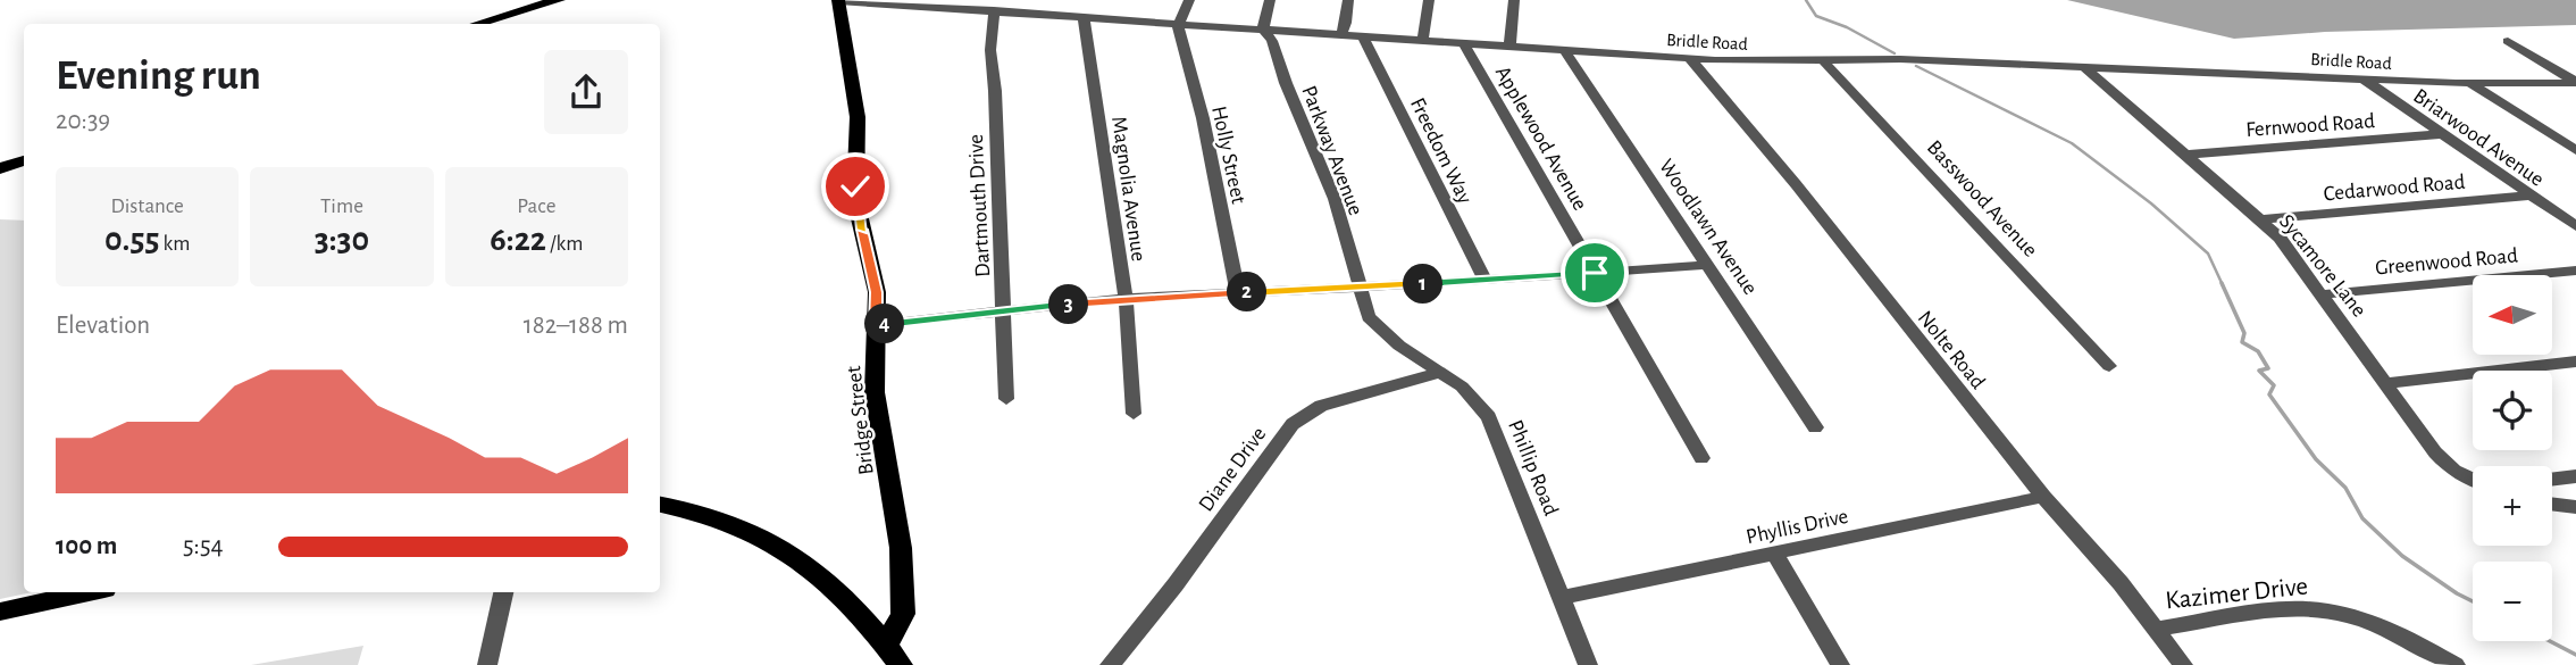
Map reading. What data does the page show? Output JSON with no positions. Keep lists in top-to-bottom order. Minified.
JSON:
{"streets":{"main road":["Bridge Street"],"street":["Bridle Road","Fernwood Road","Briarwood Avenue","Applewood Avenue","Parkway Avenue","Freedom Way","Holly Street","Cedarwood Road","Magnolia Avenue","Basswood Avenue","Dartmouth Drive","Woodlawn Avenue","Greenwood Road","Sycamore Lane","Nolte Road","Phillip Road","Diane Drive","Phyllis Drive","Kazimer Drive"]},"crossings":[["Bridle Road","Briarwood Avenue"],["Bridle Road","Applewood Avenue"],["Bridle Road","Parkway Avenue"],["Bridle Road","Freedom Way"],["Bridle Road","Holly Street"],["Bridle Road","Magnolia Avenue"],["Bridle Road","Basswood Avenue"],["Bridle Road","Dartmouth Drive"],["Bridle Road","Woodlawn Avenue"],["Bridle Road","Sycamore Lane"],["Bridle Road","Nolte Road"],["Bridle Road","Bridge Street"],["Fernwood Road","Briarwood Avenue"],["Fernwood Road","Sycamore Lane"],["Briarwood Avenue","Cedarwood Road"],["Parkway Avenue","Phillip Road"],["Cedarwood Road","Sycamore Lane"],["Greenwood Road","Sycamore Lane"],["Nolte Road","Phyllis Drive"],["Nolte Road","Kazimer Drive"],["Phillip Road","Diane Drive"],["Phillip Road","Phyllis Drive"]],"north":"left","page":{"heading":["Evening run","20:39"],"stats":[["Distance","0.55 km"],["Time","3:30"],["Pace","6:22 /km"]],"pins":["1","2","3","4"],"map_buttons":["+","−"],"chart":["Elevation","182–188 m"],"list":[{"name":"100 m","note":"5:54"}]}}
